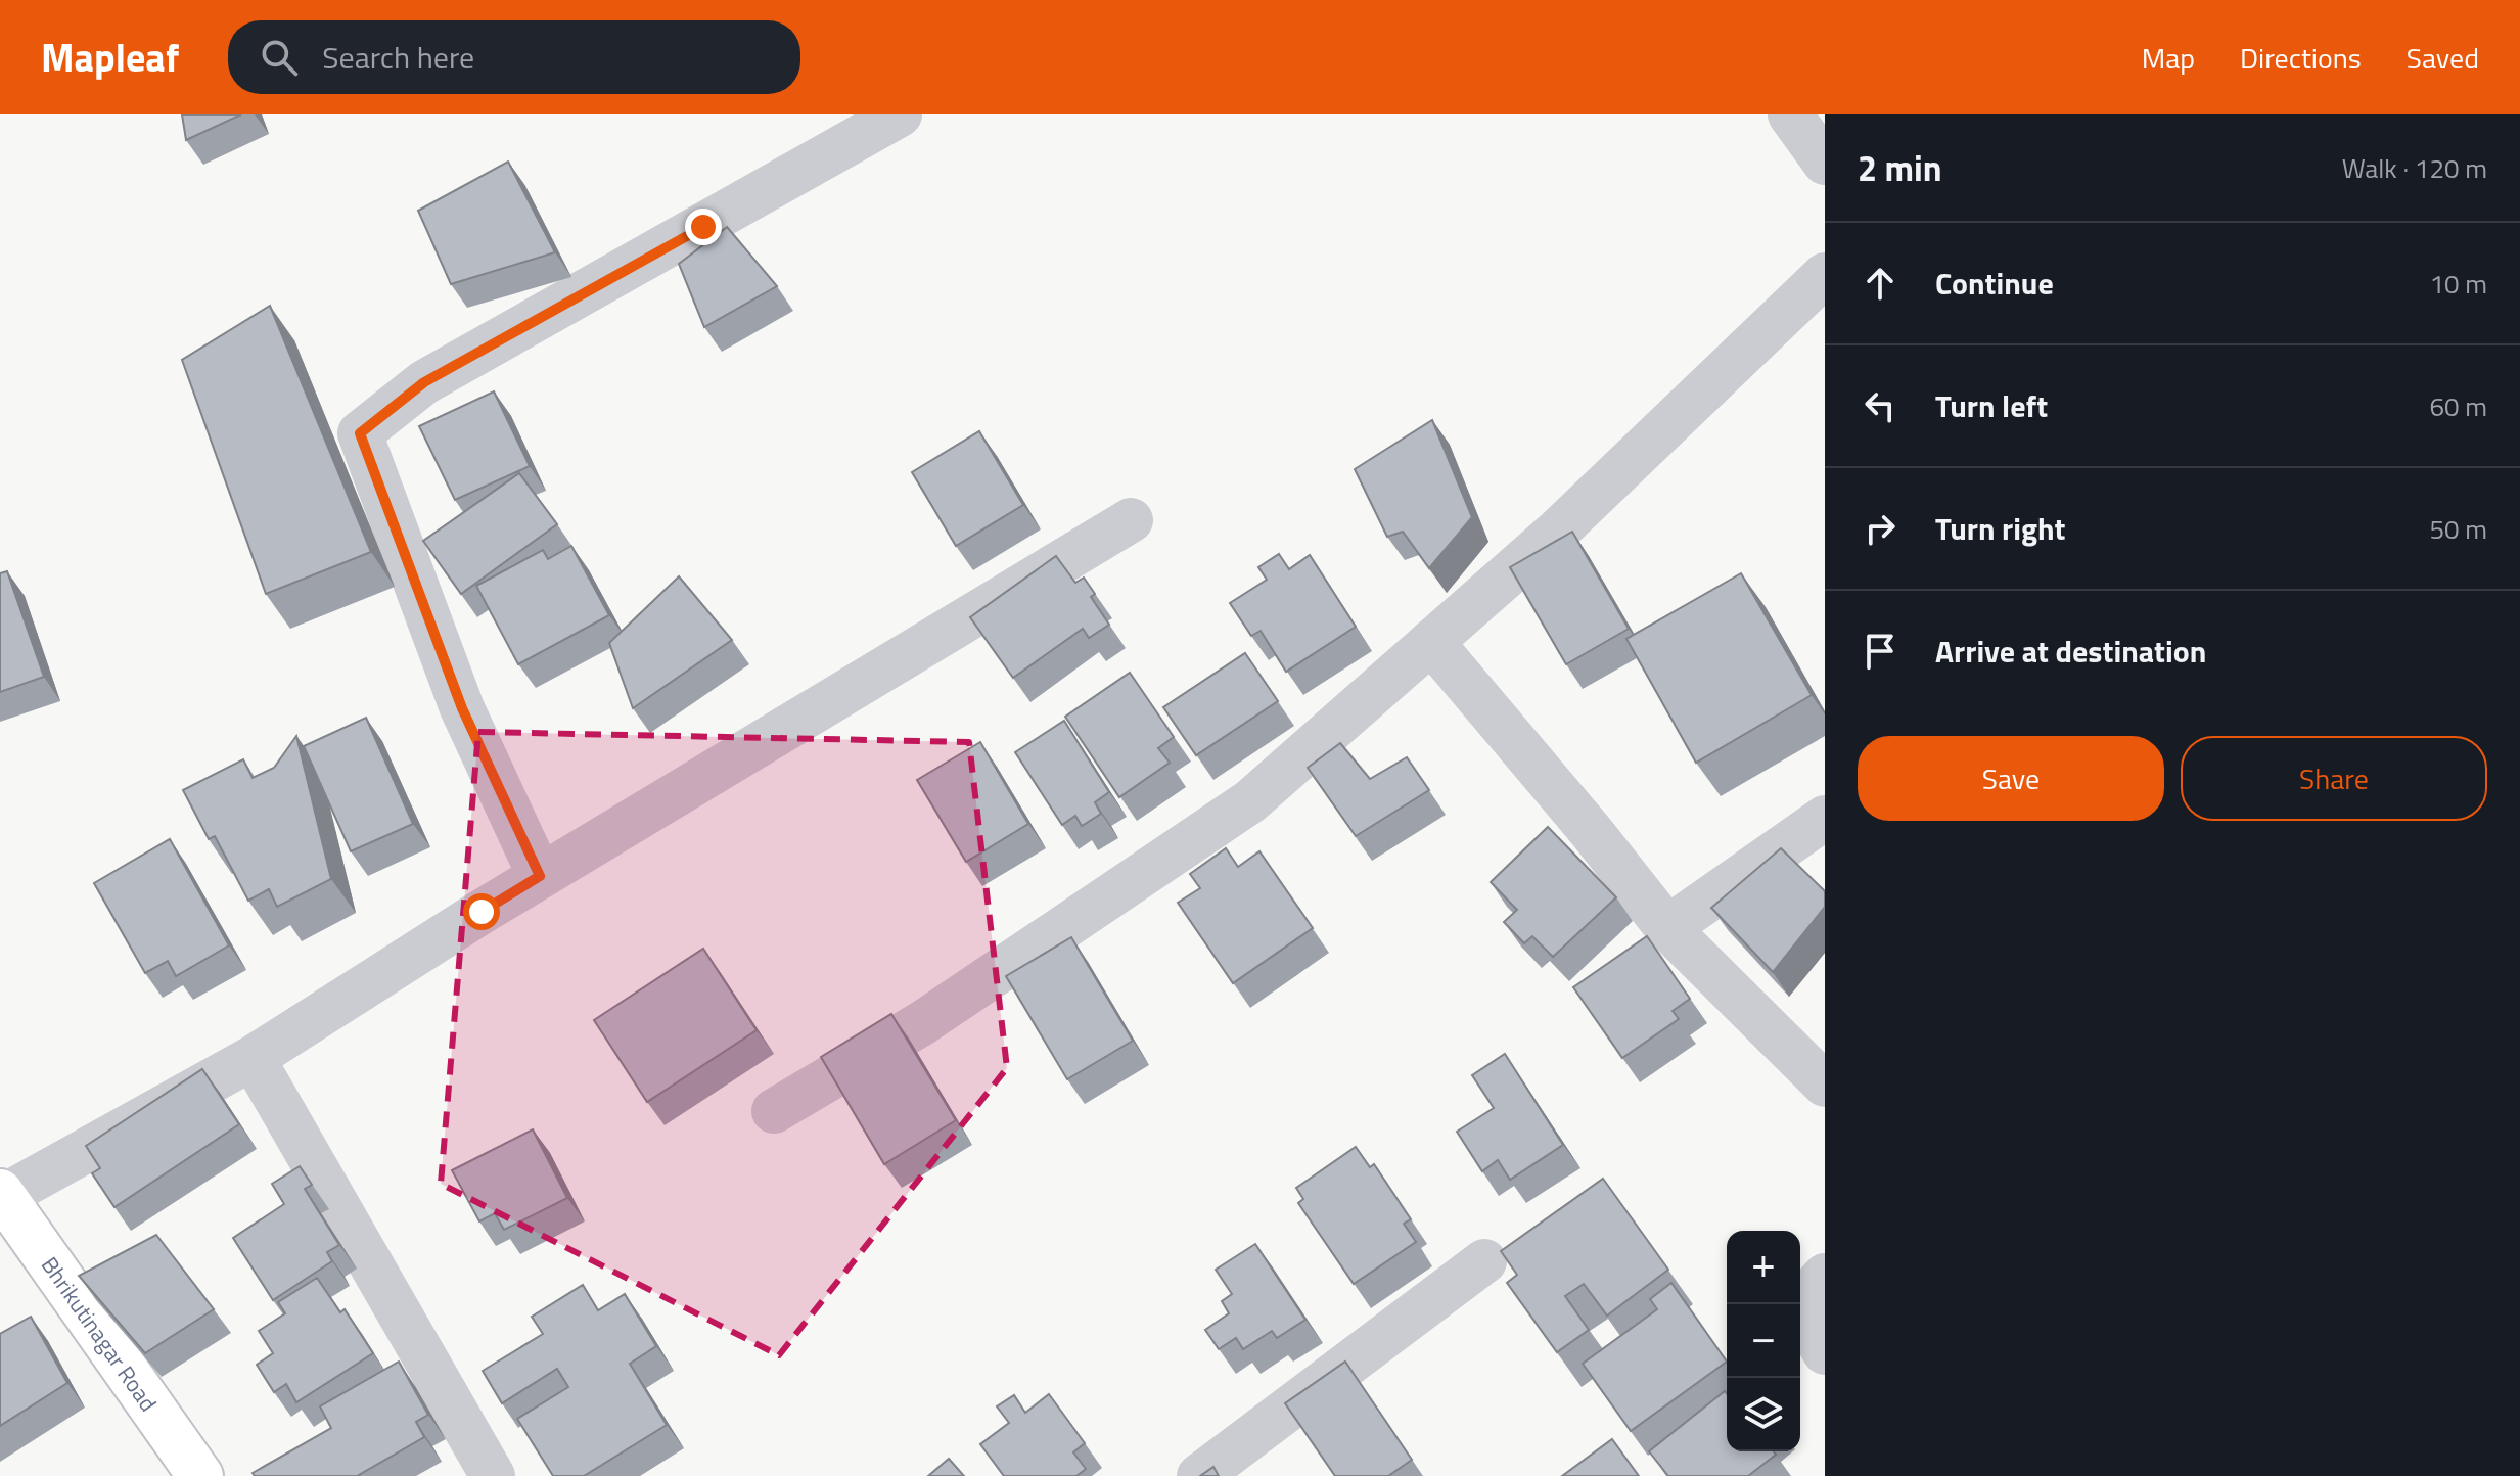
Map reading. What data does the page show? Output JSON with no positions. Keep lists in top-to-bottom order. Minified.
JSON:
{"streets":{"street":["Bhrikutinagar Road"]},"page":{"header":"Mapleaf","search":"Search here","nav":["Map","Directions","Saved"],"heading":["2 min","Walk · 120 m"],"list":[["Continue","10 m"],["Turn left","60 m"],["Turn right","50 m"],"Arrive at destination"],"buttons":["Save","Share"],"map_buttons":["+","−"]}}
